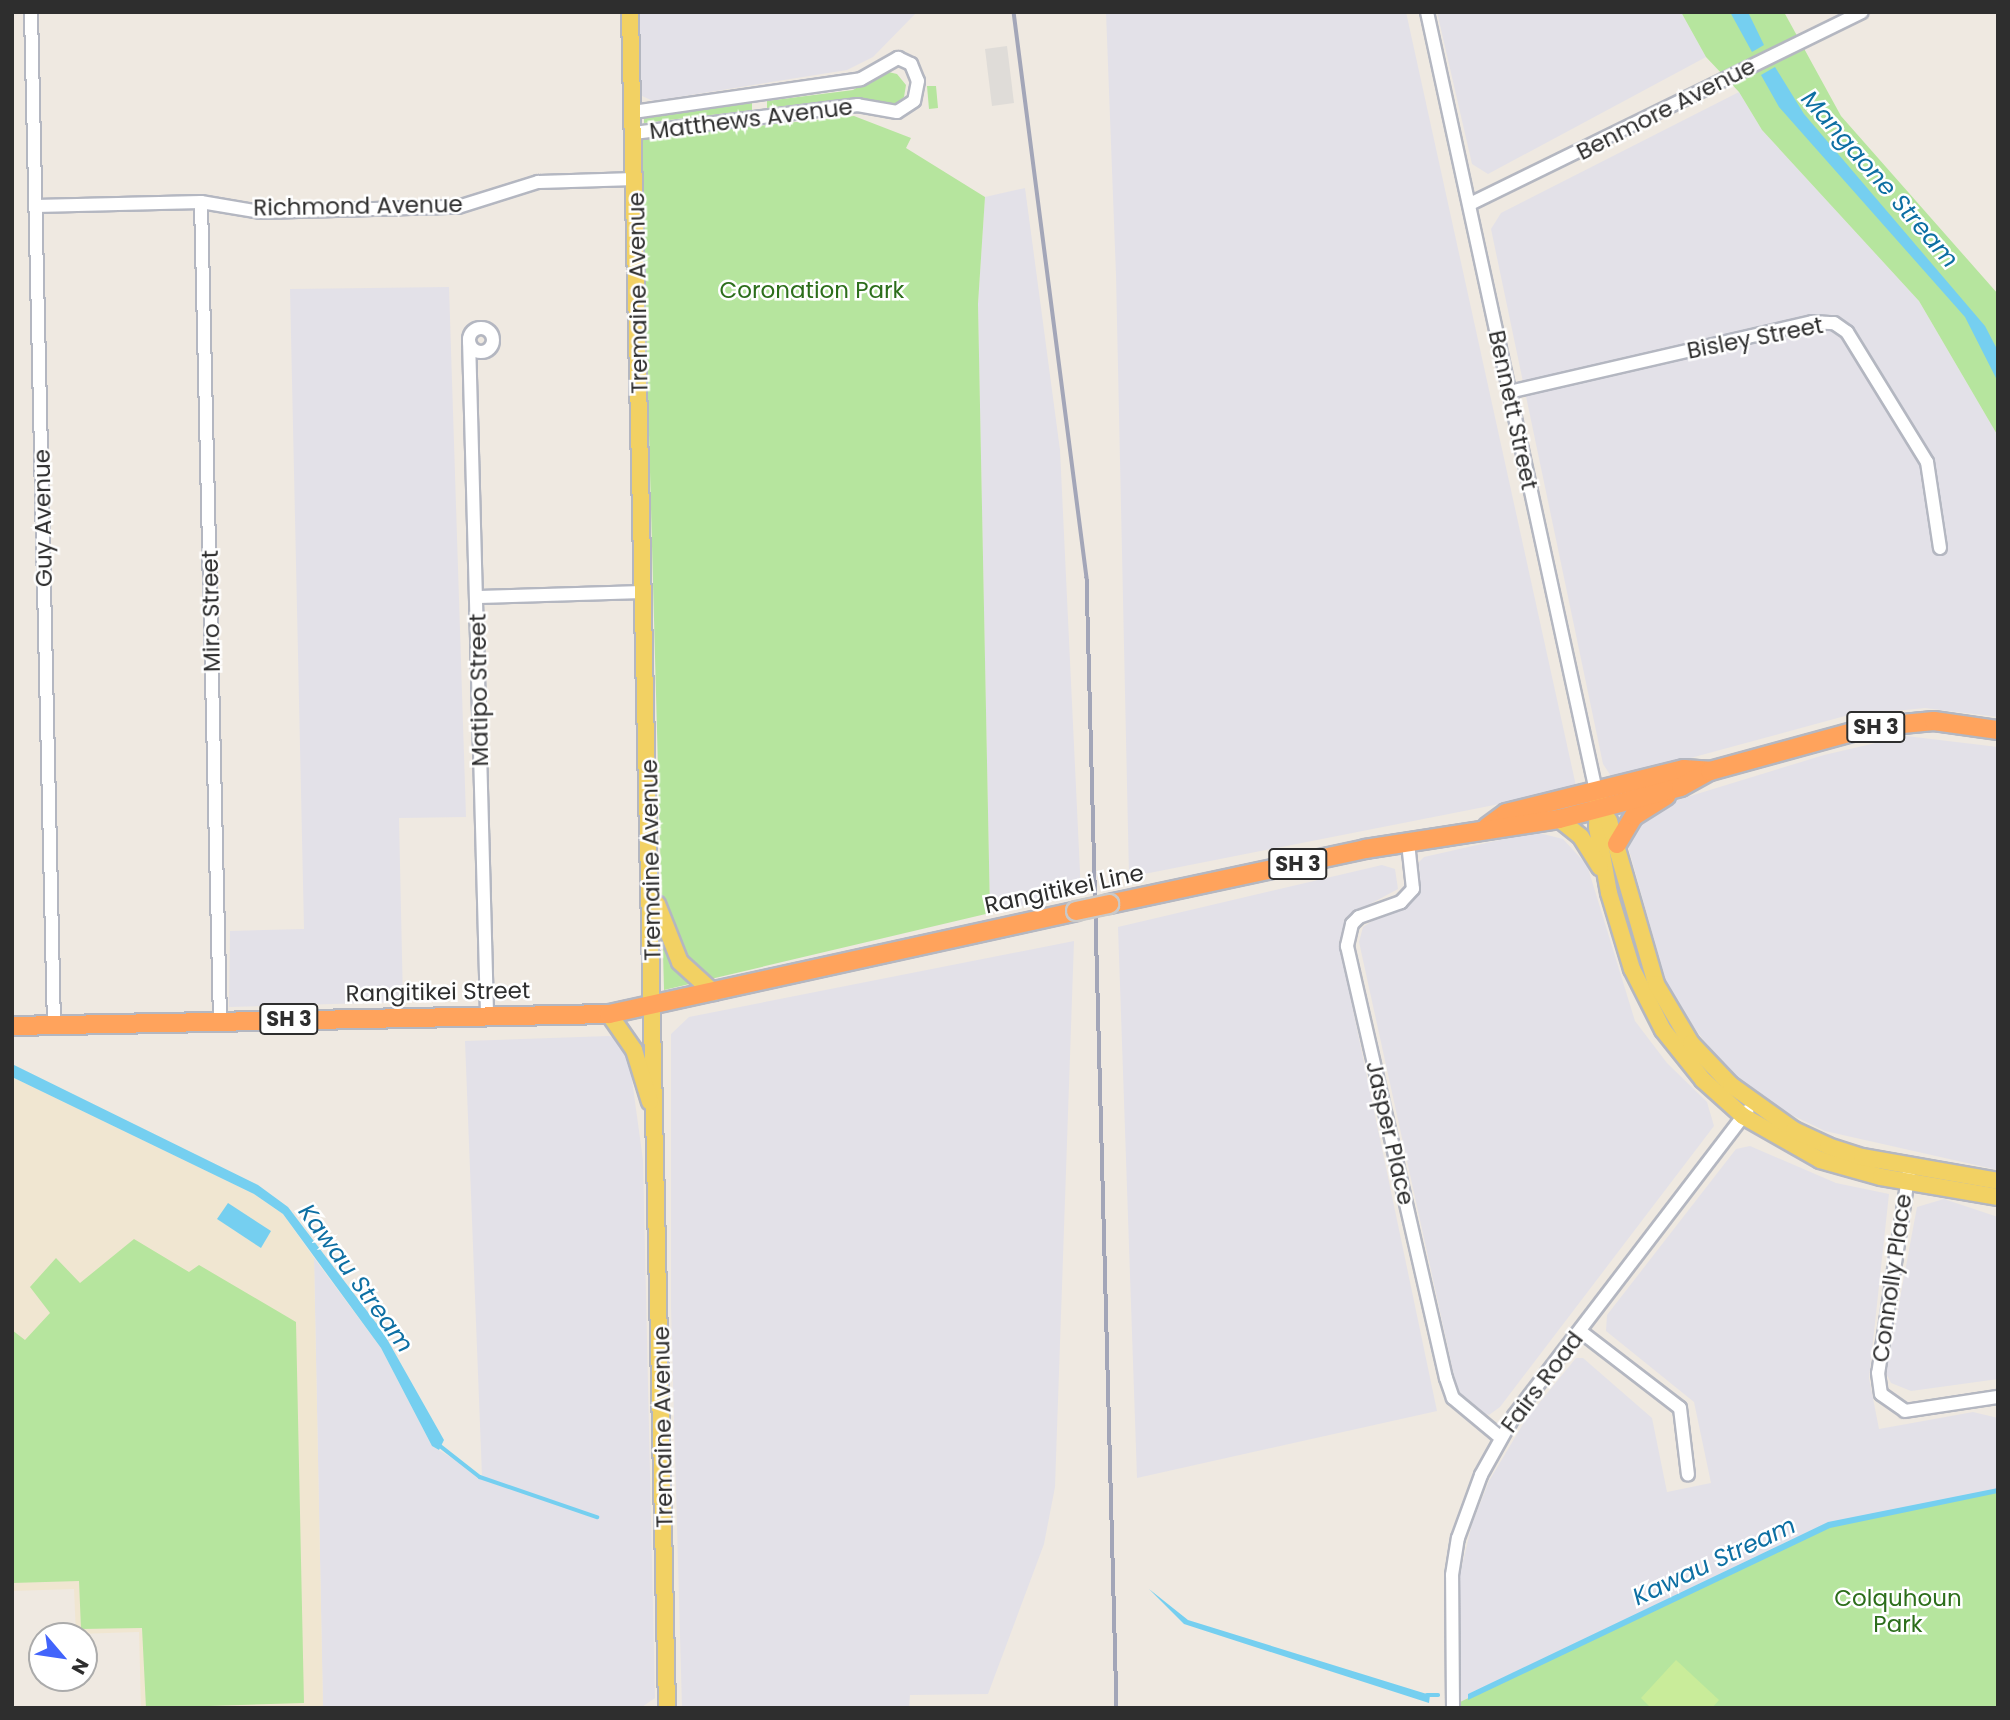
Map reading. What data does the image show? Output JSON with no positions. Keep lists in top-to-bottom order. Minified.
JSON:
{"streets":{"highway":["SH 3","Rangitikei Line","Rangitikei Street"],"main road":["Tremaine Avenue"],"street":["Benmore Avenue","Matthews Avenue","Richmond Avenue","Bisley Street","Bennett Street","Guy Avenue","Miro Street","Matipo Street","Jasper Place","Connolly Place","Fairs Road"]},"crossings":[["Benmore Avenue","Bennett Street"],["Matthews Avenue","Tremaine Avenue"],["Richmond Avenue","Tremaine Avenue"],["Richmond Avenue","Guy Avenue"],["Richmond Avenue","Miro Street"],["Tremaine Avenue","Rangitikei Line"],["Tremaine Avenue","Rangitikei Street"],["Bisley Street","Bennett Street"],["Bennett Street","Rangitikei Line"],["Guy Avenue","Rangitikei Street"],["Miro Street","Rangitikei Street"],["Matipo Street","Rangitikei Street"],["Rangitikei Line","Rangitikei Street"],["Rangitikei Line","Jasper Place"],["Jasper Place","Fairs Road"]],"water":["Mangaone Stream","Kawau Stream"],"parks":["Coronation Park","Colquhoun Park"],"north":"bottom right"}
